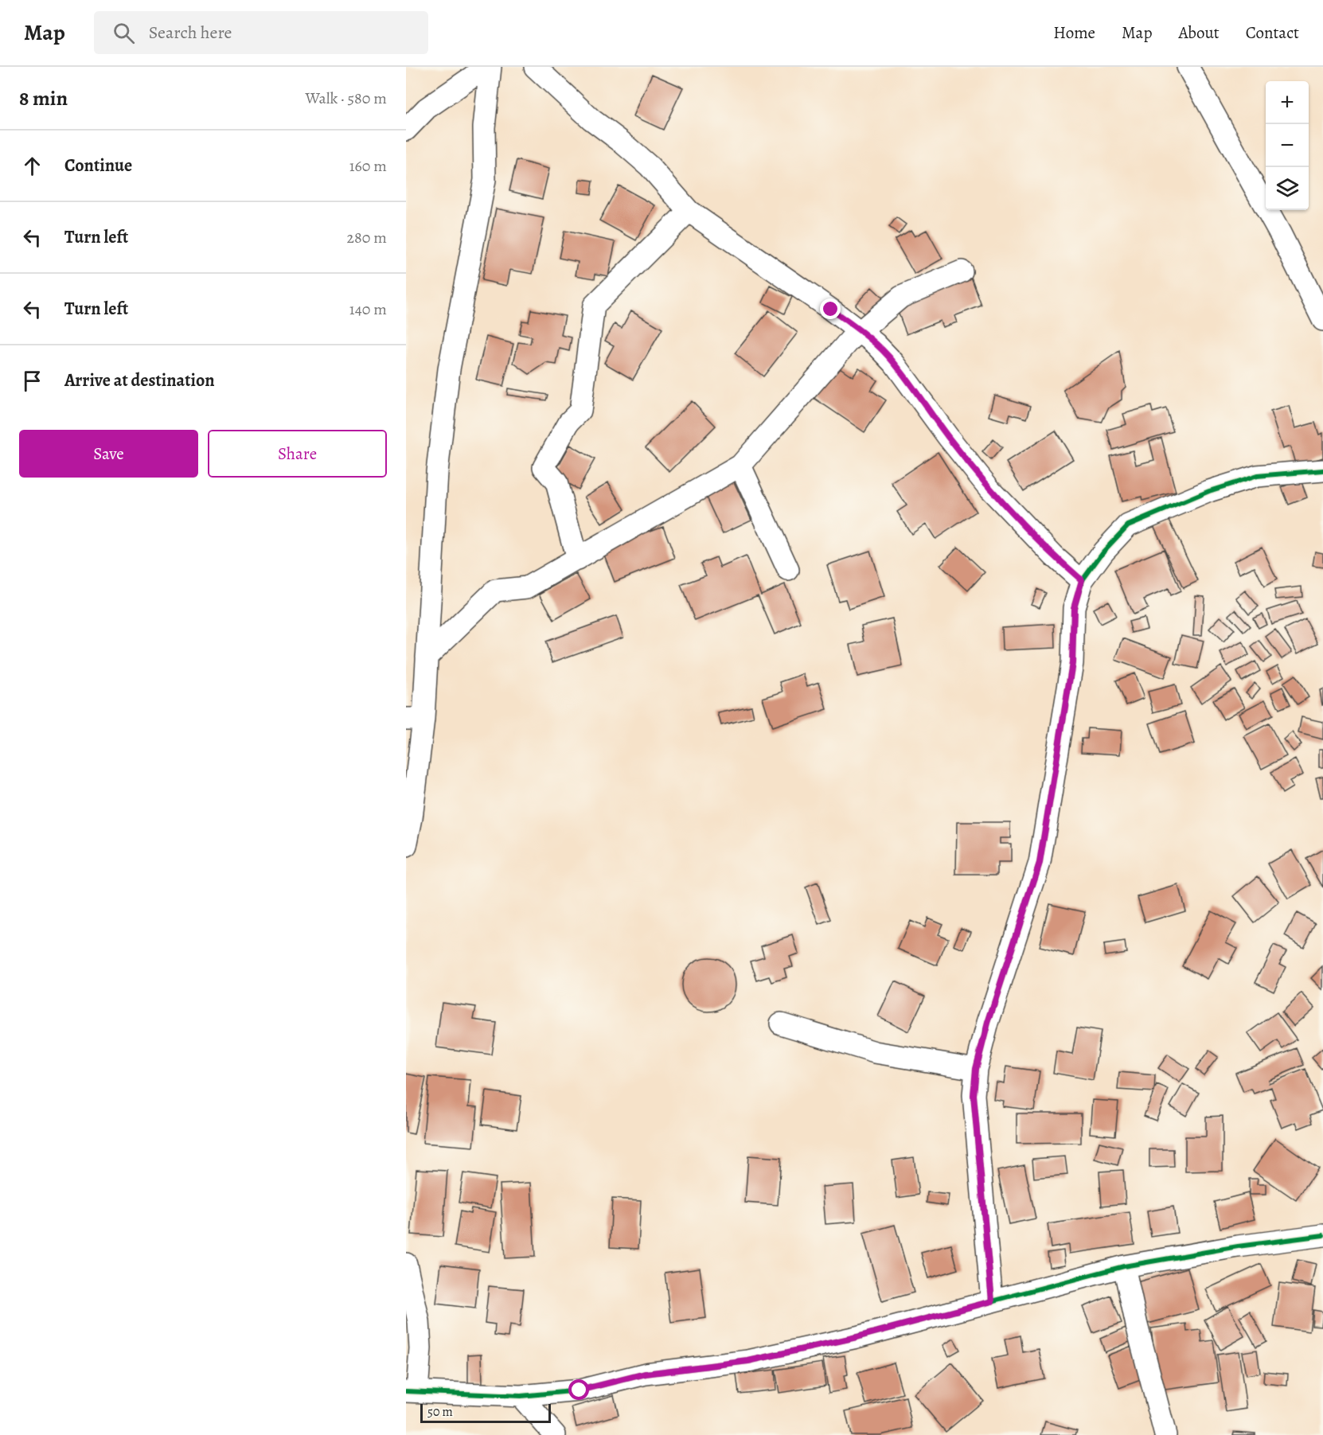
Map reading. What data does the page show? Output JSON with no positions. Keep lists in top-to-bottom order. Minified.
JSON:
{"scale_bar":"50 m","page":{"header":"Map","search":"Search here","nav":["Home","Map","About","Contact"],"heading":["8 min","Walk · 580 m"],"map_buttons":["+","−"],"list":[["Continue","160 m"],["Turn left","280 m"],["Turn left","140 m"],"Arrive at destination"],"buttons":["Save","Share"],"scale":"50 m"}}
